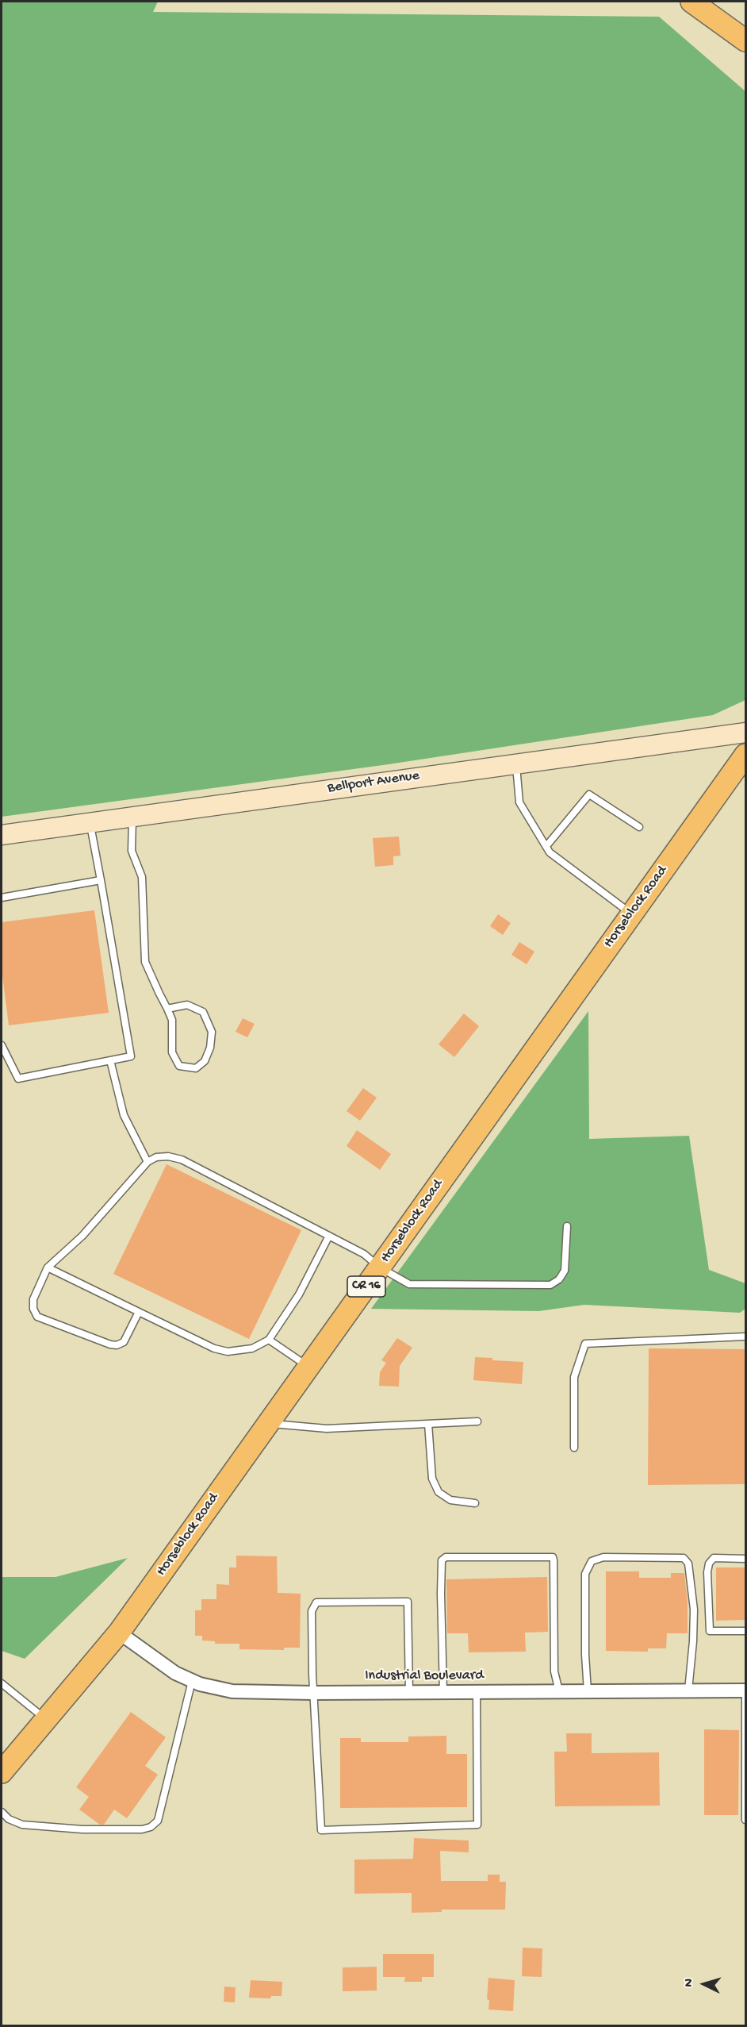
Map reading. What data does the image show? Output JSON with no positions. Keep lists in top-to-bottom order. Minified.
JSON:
{"streets":{"main road":["Bellport Avenue","Horseblock Road","CR 16"],"street":["Industrial Boulevard"]},"crossings":[["Horseblock Road","Industrial Boulevard"]],"north":"left"}
